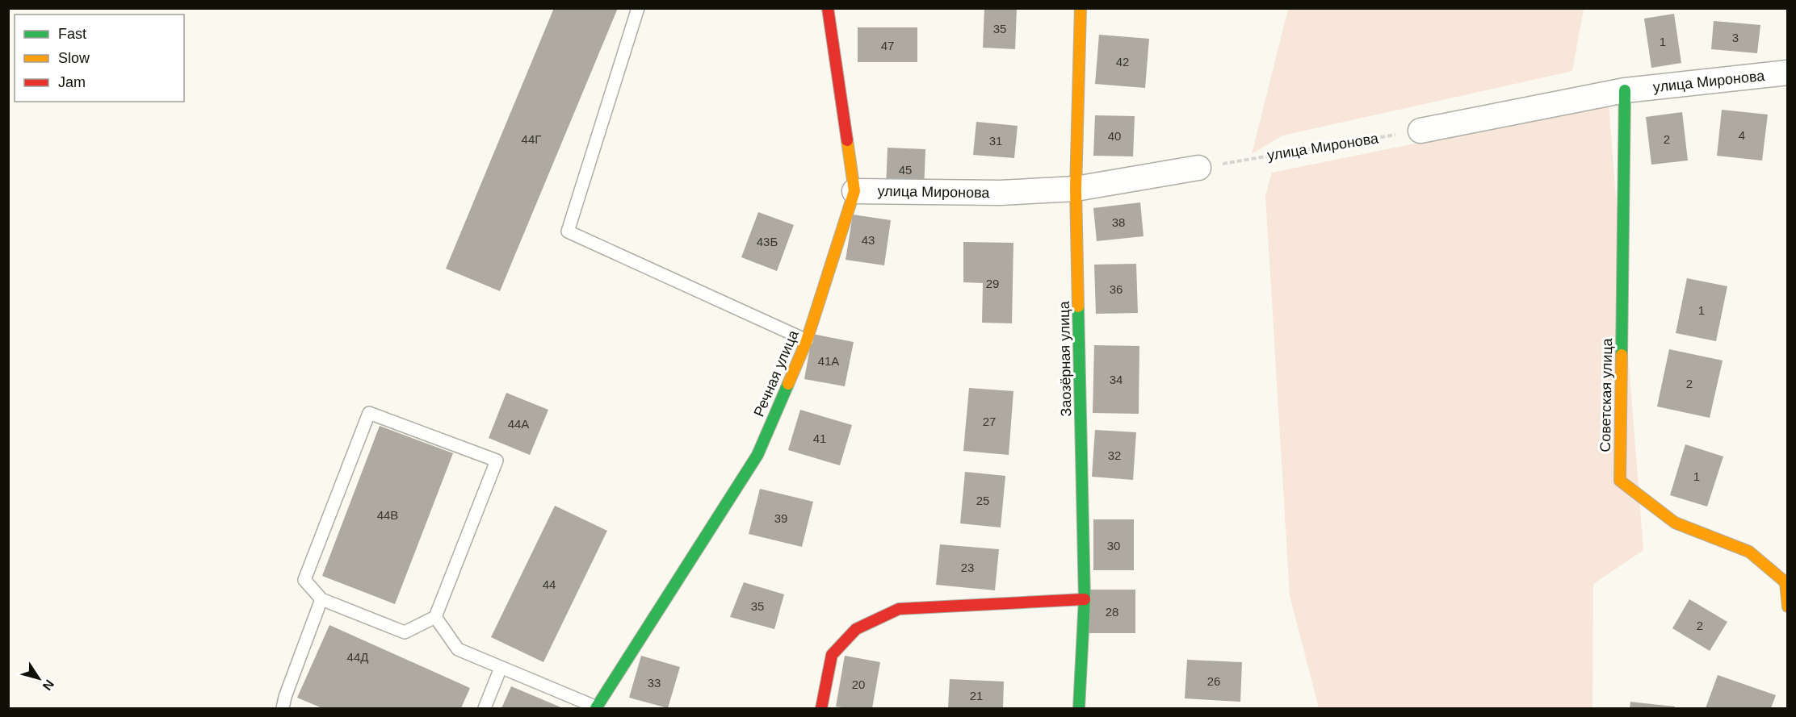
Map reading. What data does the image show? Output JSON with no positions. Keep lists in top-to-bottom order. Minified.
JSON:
{"streets":{"street":["улица Миронова","Заозёрная улица","Речная улица","Советская улица"]},"crossings":[["улица Миронова","Заозёрная улица"],["улица Миронова","Речная улица"],["улица Миронова","Советская улица"]],"house_numbers":["35","3","1","47","42","4","40","44Г","2","31","45","38","43","43Б","29","36","1","41А","34","2","27","44А","41","32","1","25","44В","39","30","23","44","35","28","2","44Д","26","33","20","21"],"legend":["Fast","Slow","Jam"],"north":"bottom right"}
